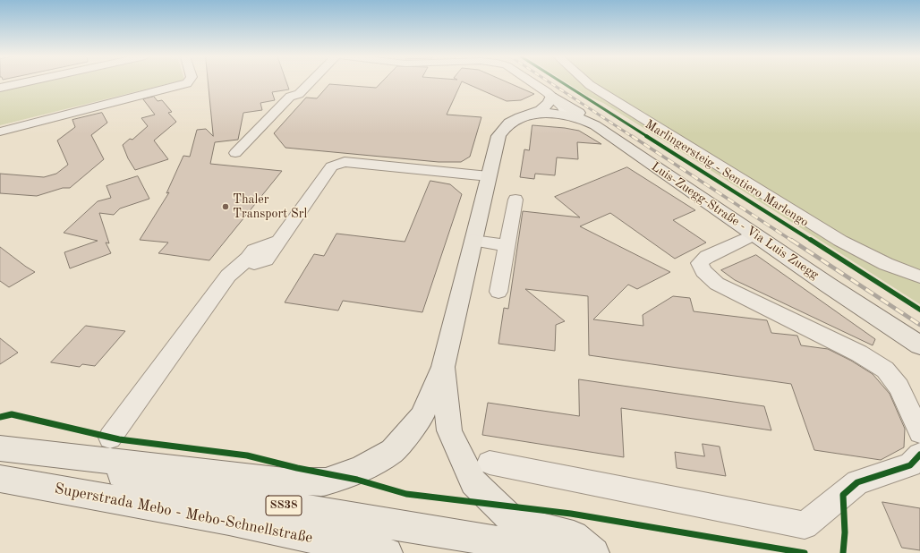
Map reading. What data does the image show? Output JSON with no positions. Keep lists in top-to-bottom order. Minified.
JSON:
{"streets":{"main road":["Luis-Zuegg-Straße - Via Luis Zuegg","SS38","Superstrada Mebo - Mebo-Schnellstraße"],"cycle path":["Marlingersteig - Sentiero Marlengo"]},"places":["Thaler Transport Srl"]}
